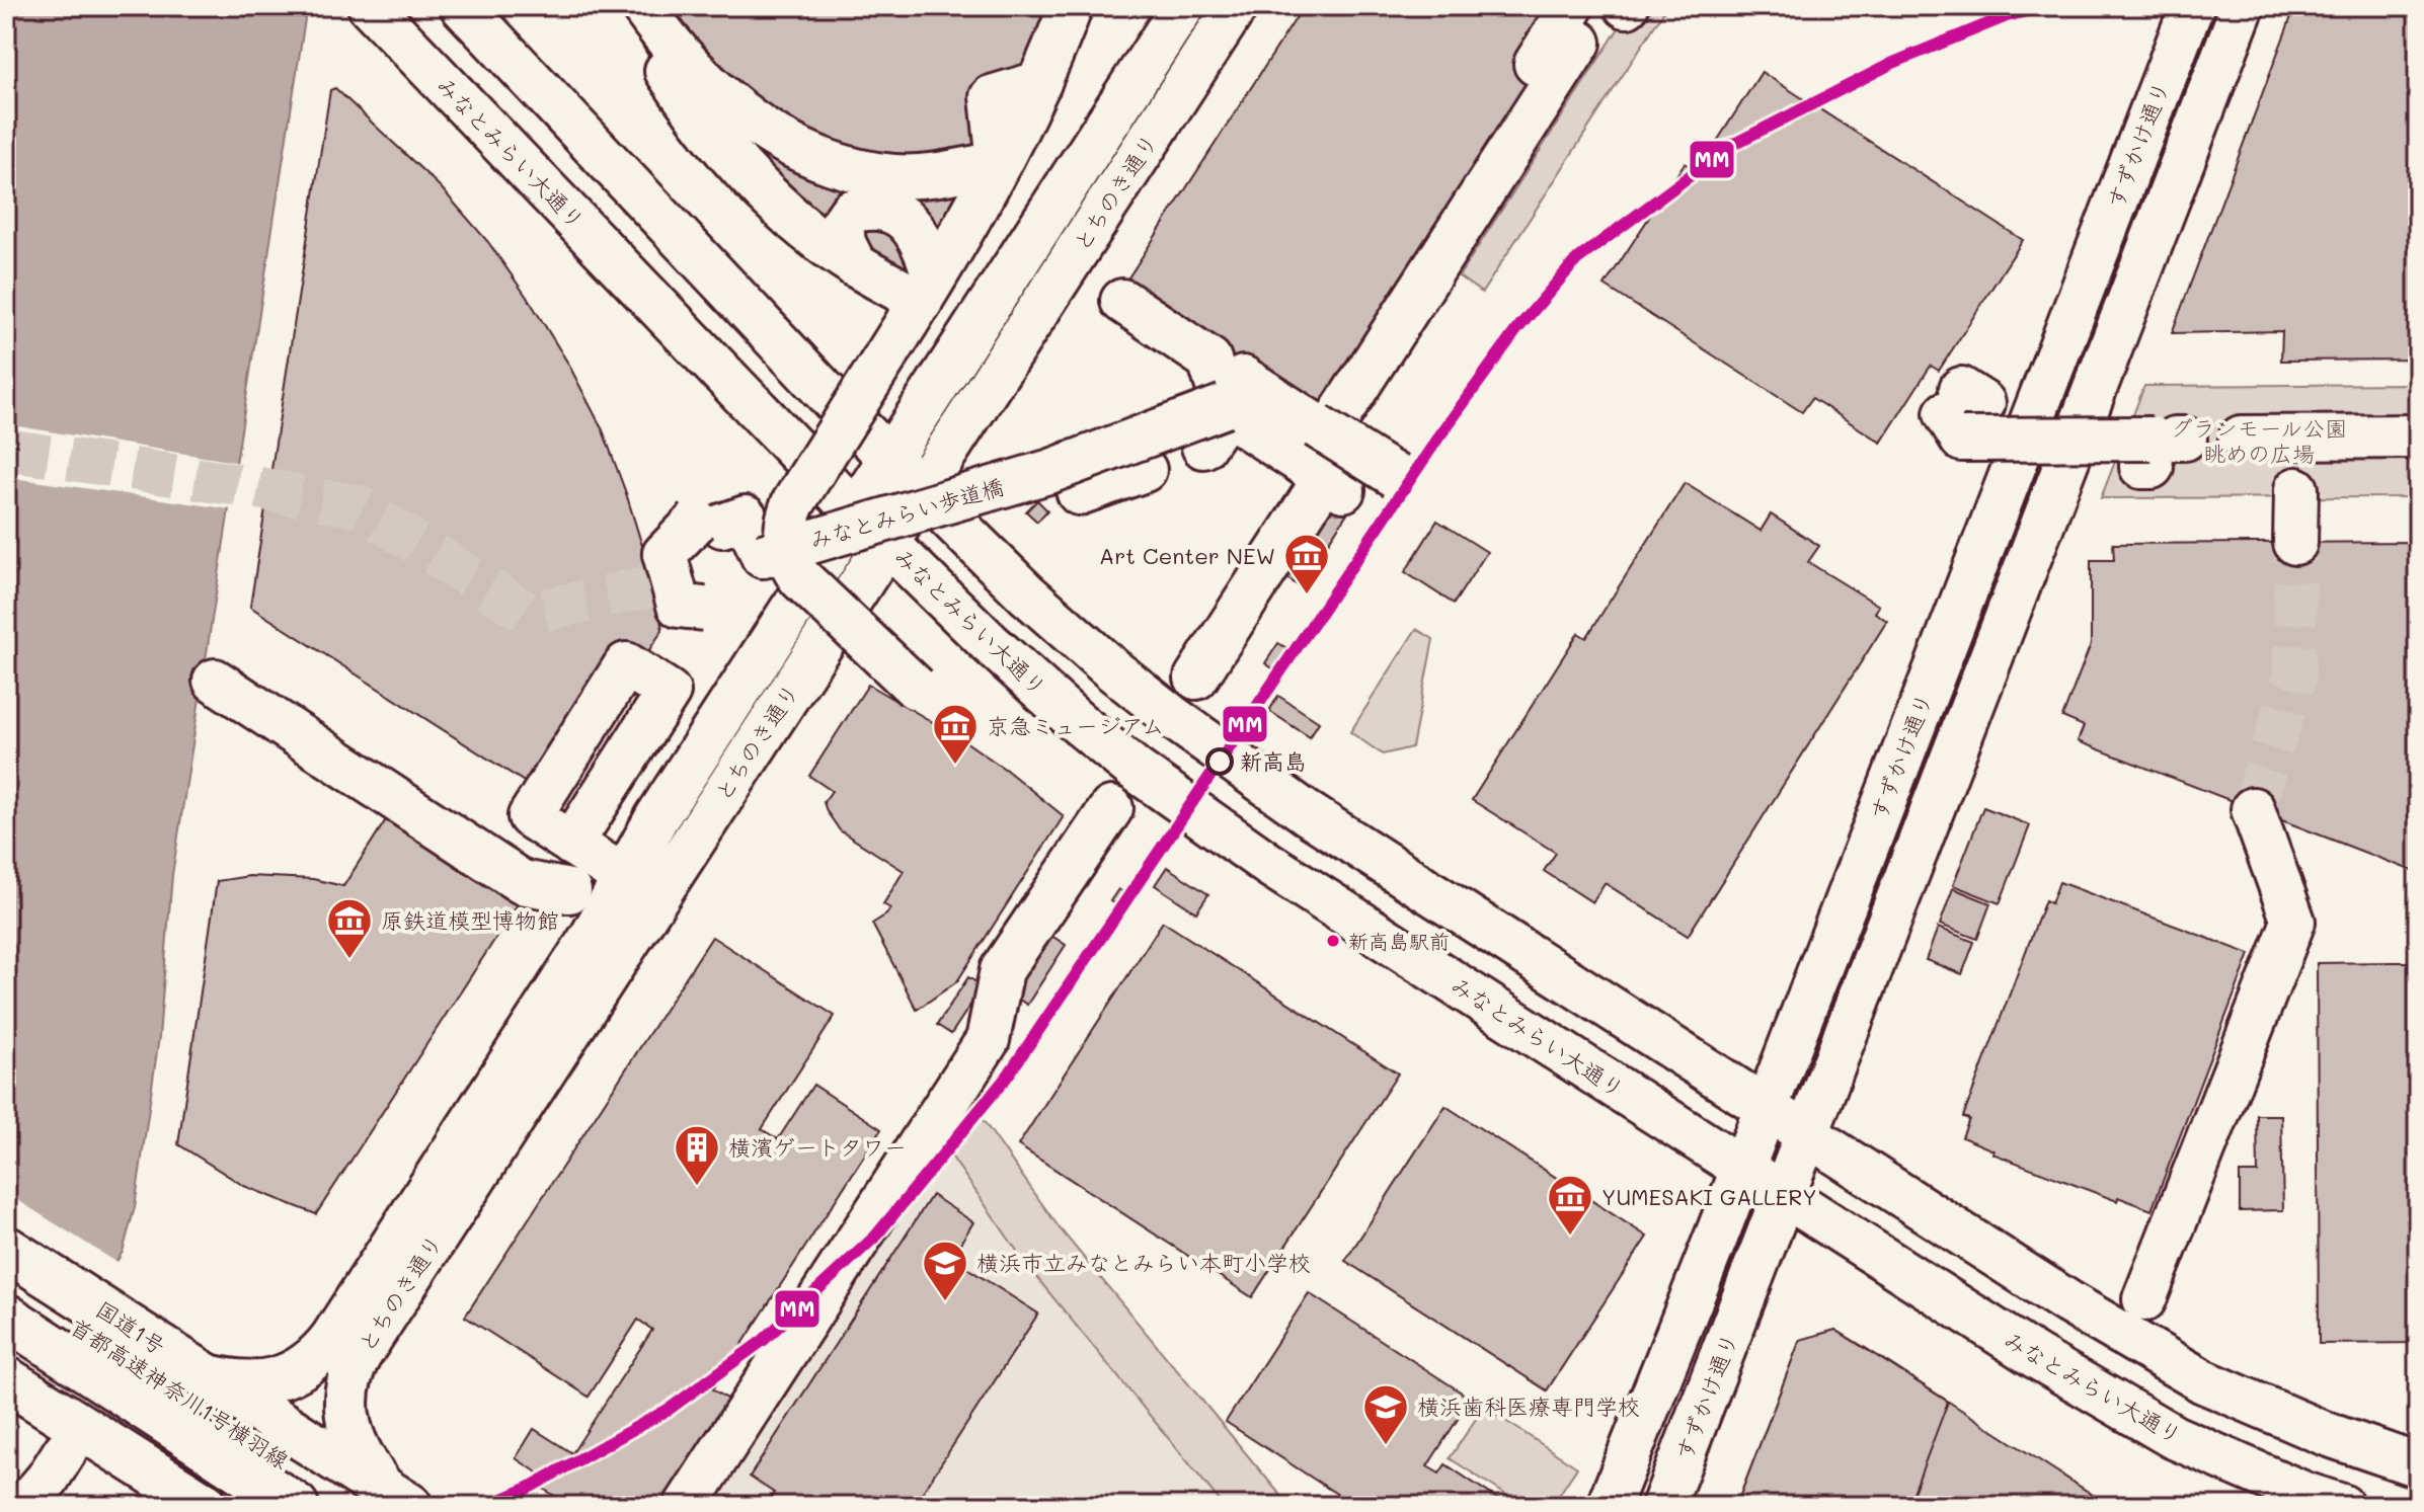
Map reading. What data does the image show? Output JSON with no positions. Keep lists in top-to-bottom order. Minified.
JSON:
{"streets":{"highway":["国道1号","首都高速神奈川1号横羽線"],"street":["すずかけ通り","みなとみらい大通り","とちのき通り","みなとみらい歩道橋"]},"crossings":[["すずかけ通り","みなとみらい大通り"],["みなとみらい大通り","とちのき通り"],["とちのき通り","国道1号"],["とちのき通り","首都高速神奈川1号横羽線"],["国道1号","首都高速神奈川1号横羽線"]],"parks":["グランモール公園 眺めの広場"],"places":{"museum":["Art Center NEW","京急ミュージアム","原鉄道模型博物館","YUMESAKI GALLERY"],"other":["新高島","新高島駅前"],"building":["横濱ゲートタワー"],"school or university":["横浜市立みなとみらい本町小学校","横浜歯科医療専門学校"]},"lines":["transit line MM"]}
